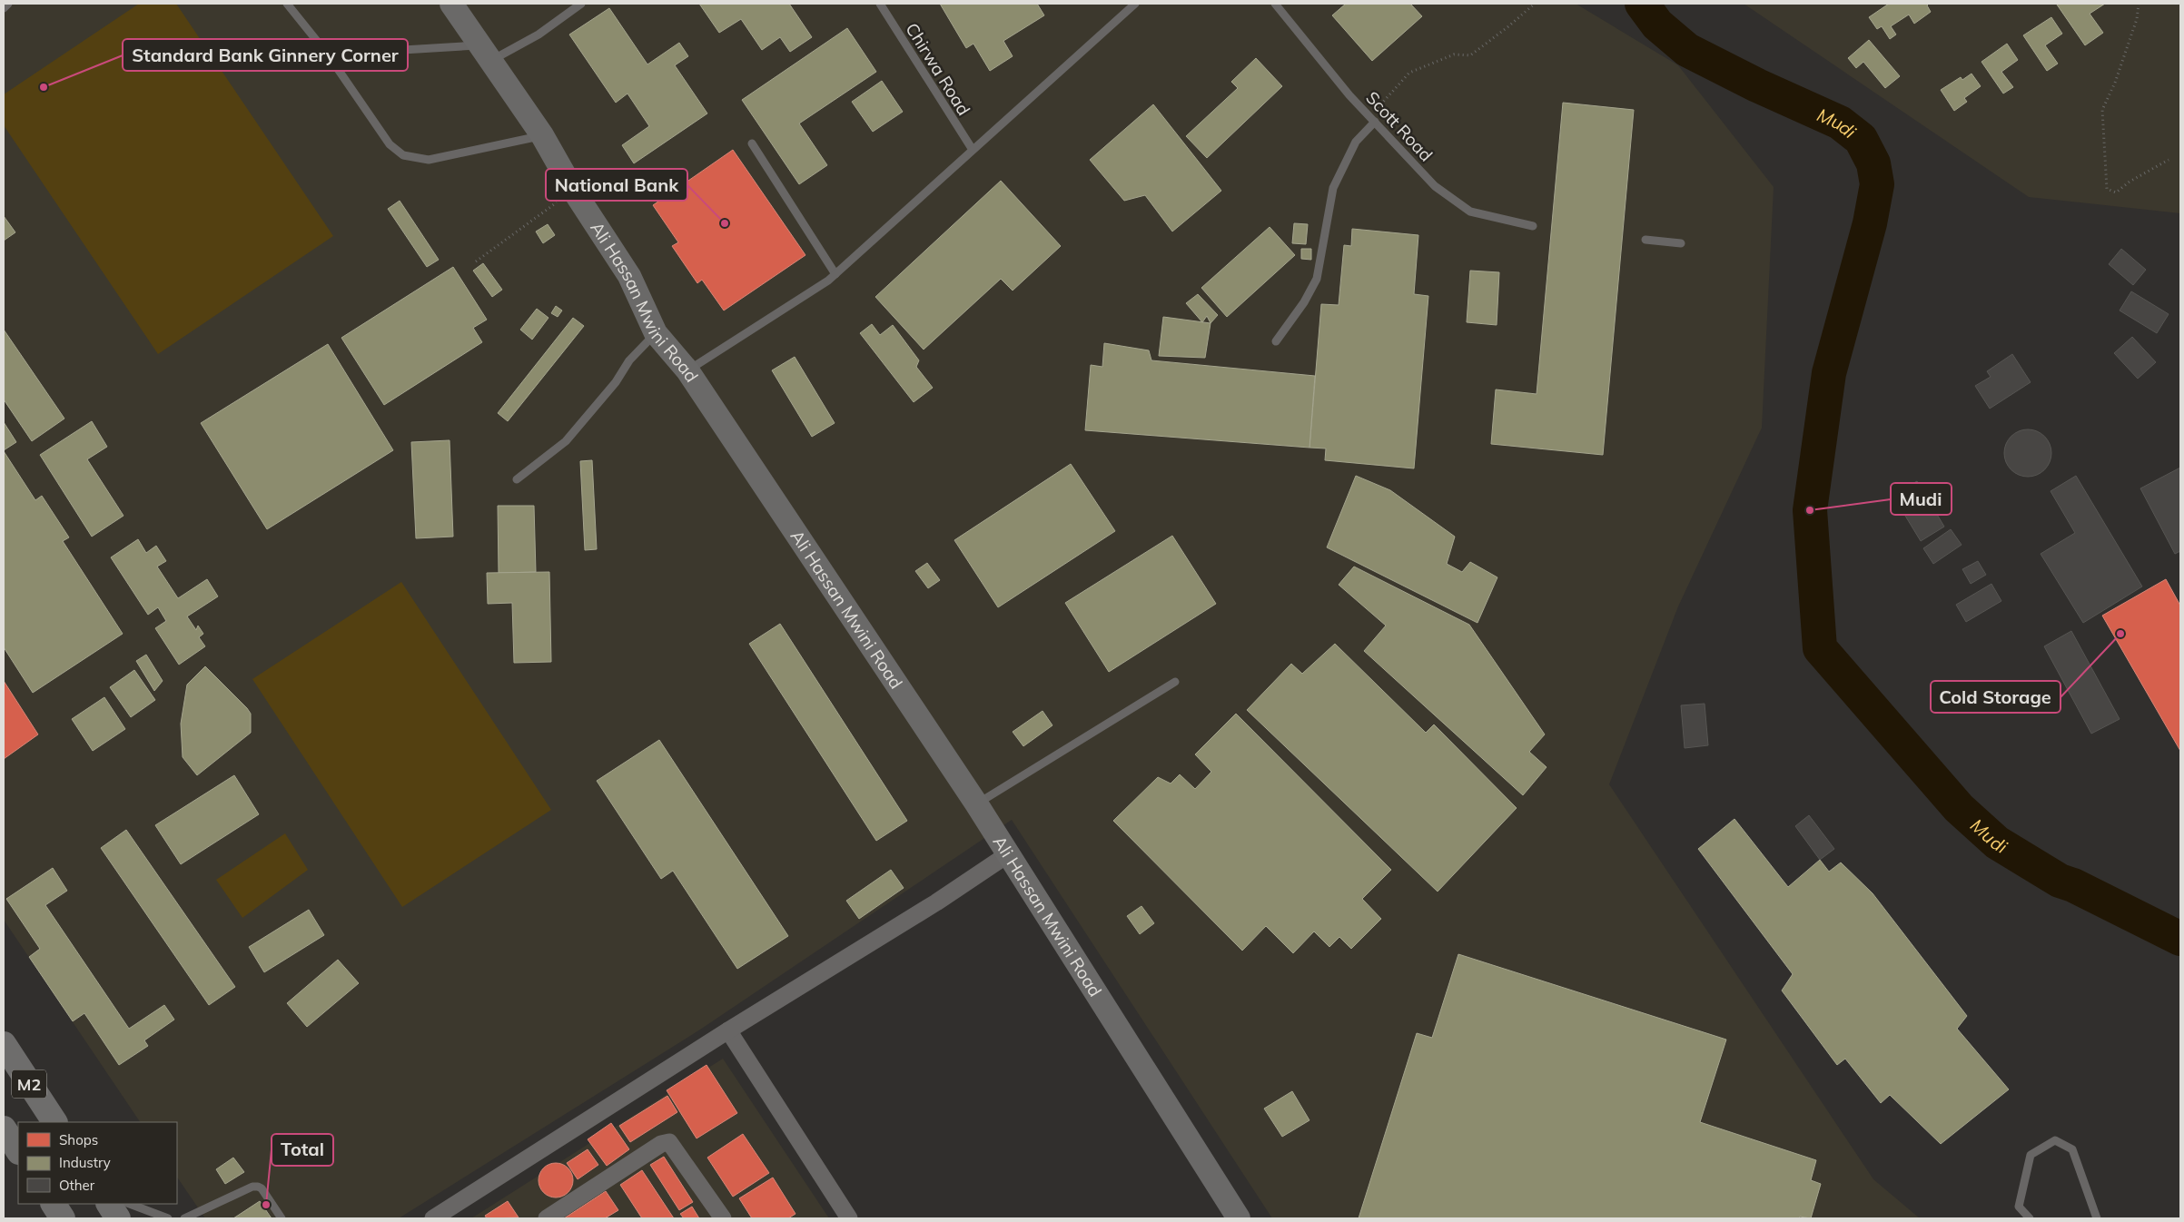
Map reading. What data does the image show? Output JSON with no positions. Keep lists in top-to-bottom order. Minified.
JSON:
{"streets":{"highway":["M2"],"main road":["Ali Hassan Mwini Road"],"lane":["Chirwa Road","Scott Road"]},"water":["Mudi"],"places":["Standard Bank Ginnery Corner","National Bank","Mudi","Cold Storage","Total"],"legend":["Shops","Industry","Other"]}
